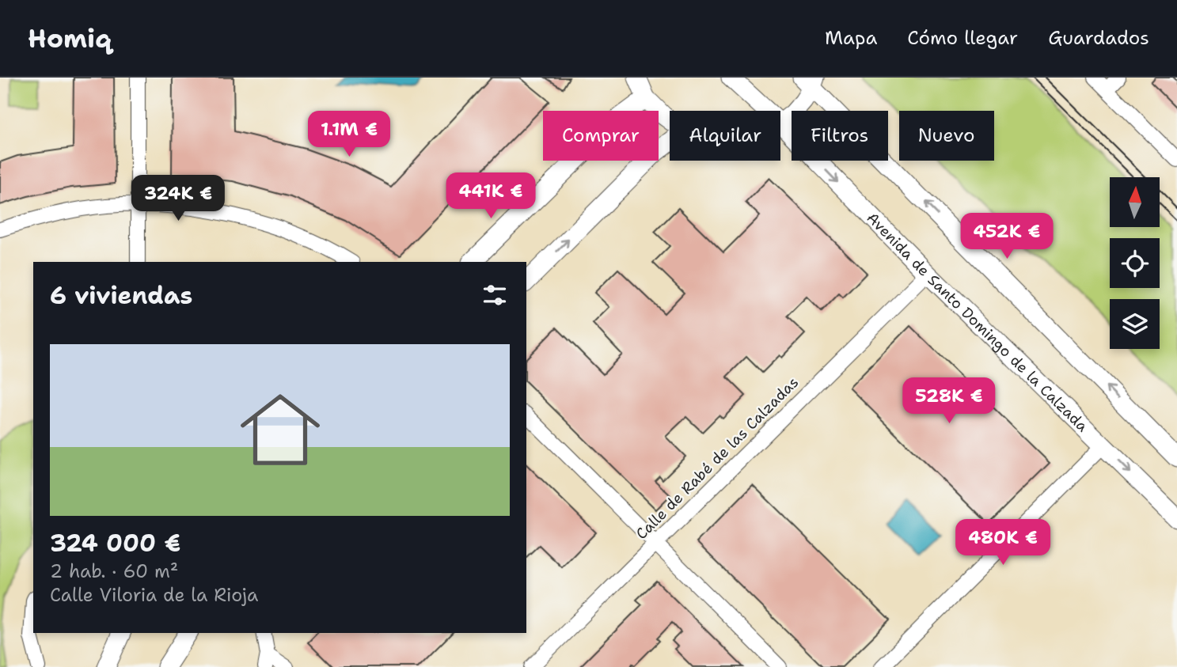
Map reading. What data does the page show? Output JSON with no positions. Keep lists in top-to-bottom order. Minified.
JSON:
{"streets":{"street":["Avenida de Santo Domingo de la Calzada","Calle de Rabé de las Calzadas"]},"crossings":[["Avenida de Santo Domingo de la Calzada","Calle de Rabé de las Calzadas"]],"north":"top","page":{"header":"Homiq","nav":["Mapa","Cómo llegar","Guardados"],"price":["1.1M €","441K €","324K €","452K €","528K €","480K €"],"chip":["Comprar","Alquilar","Filtros","Nuevo"],"heading":"6 viviendas","list":[{"name":"324 000 €","note":"2 hab. · 60 m² · Calle Viloria de la Rioja"}]}}
